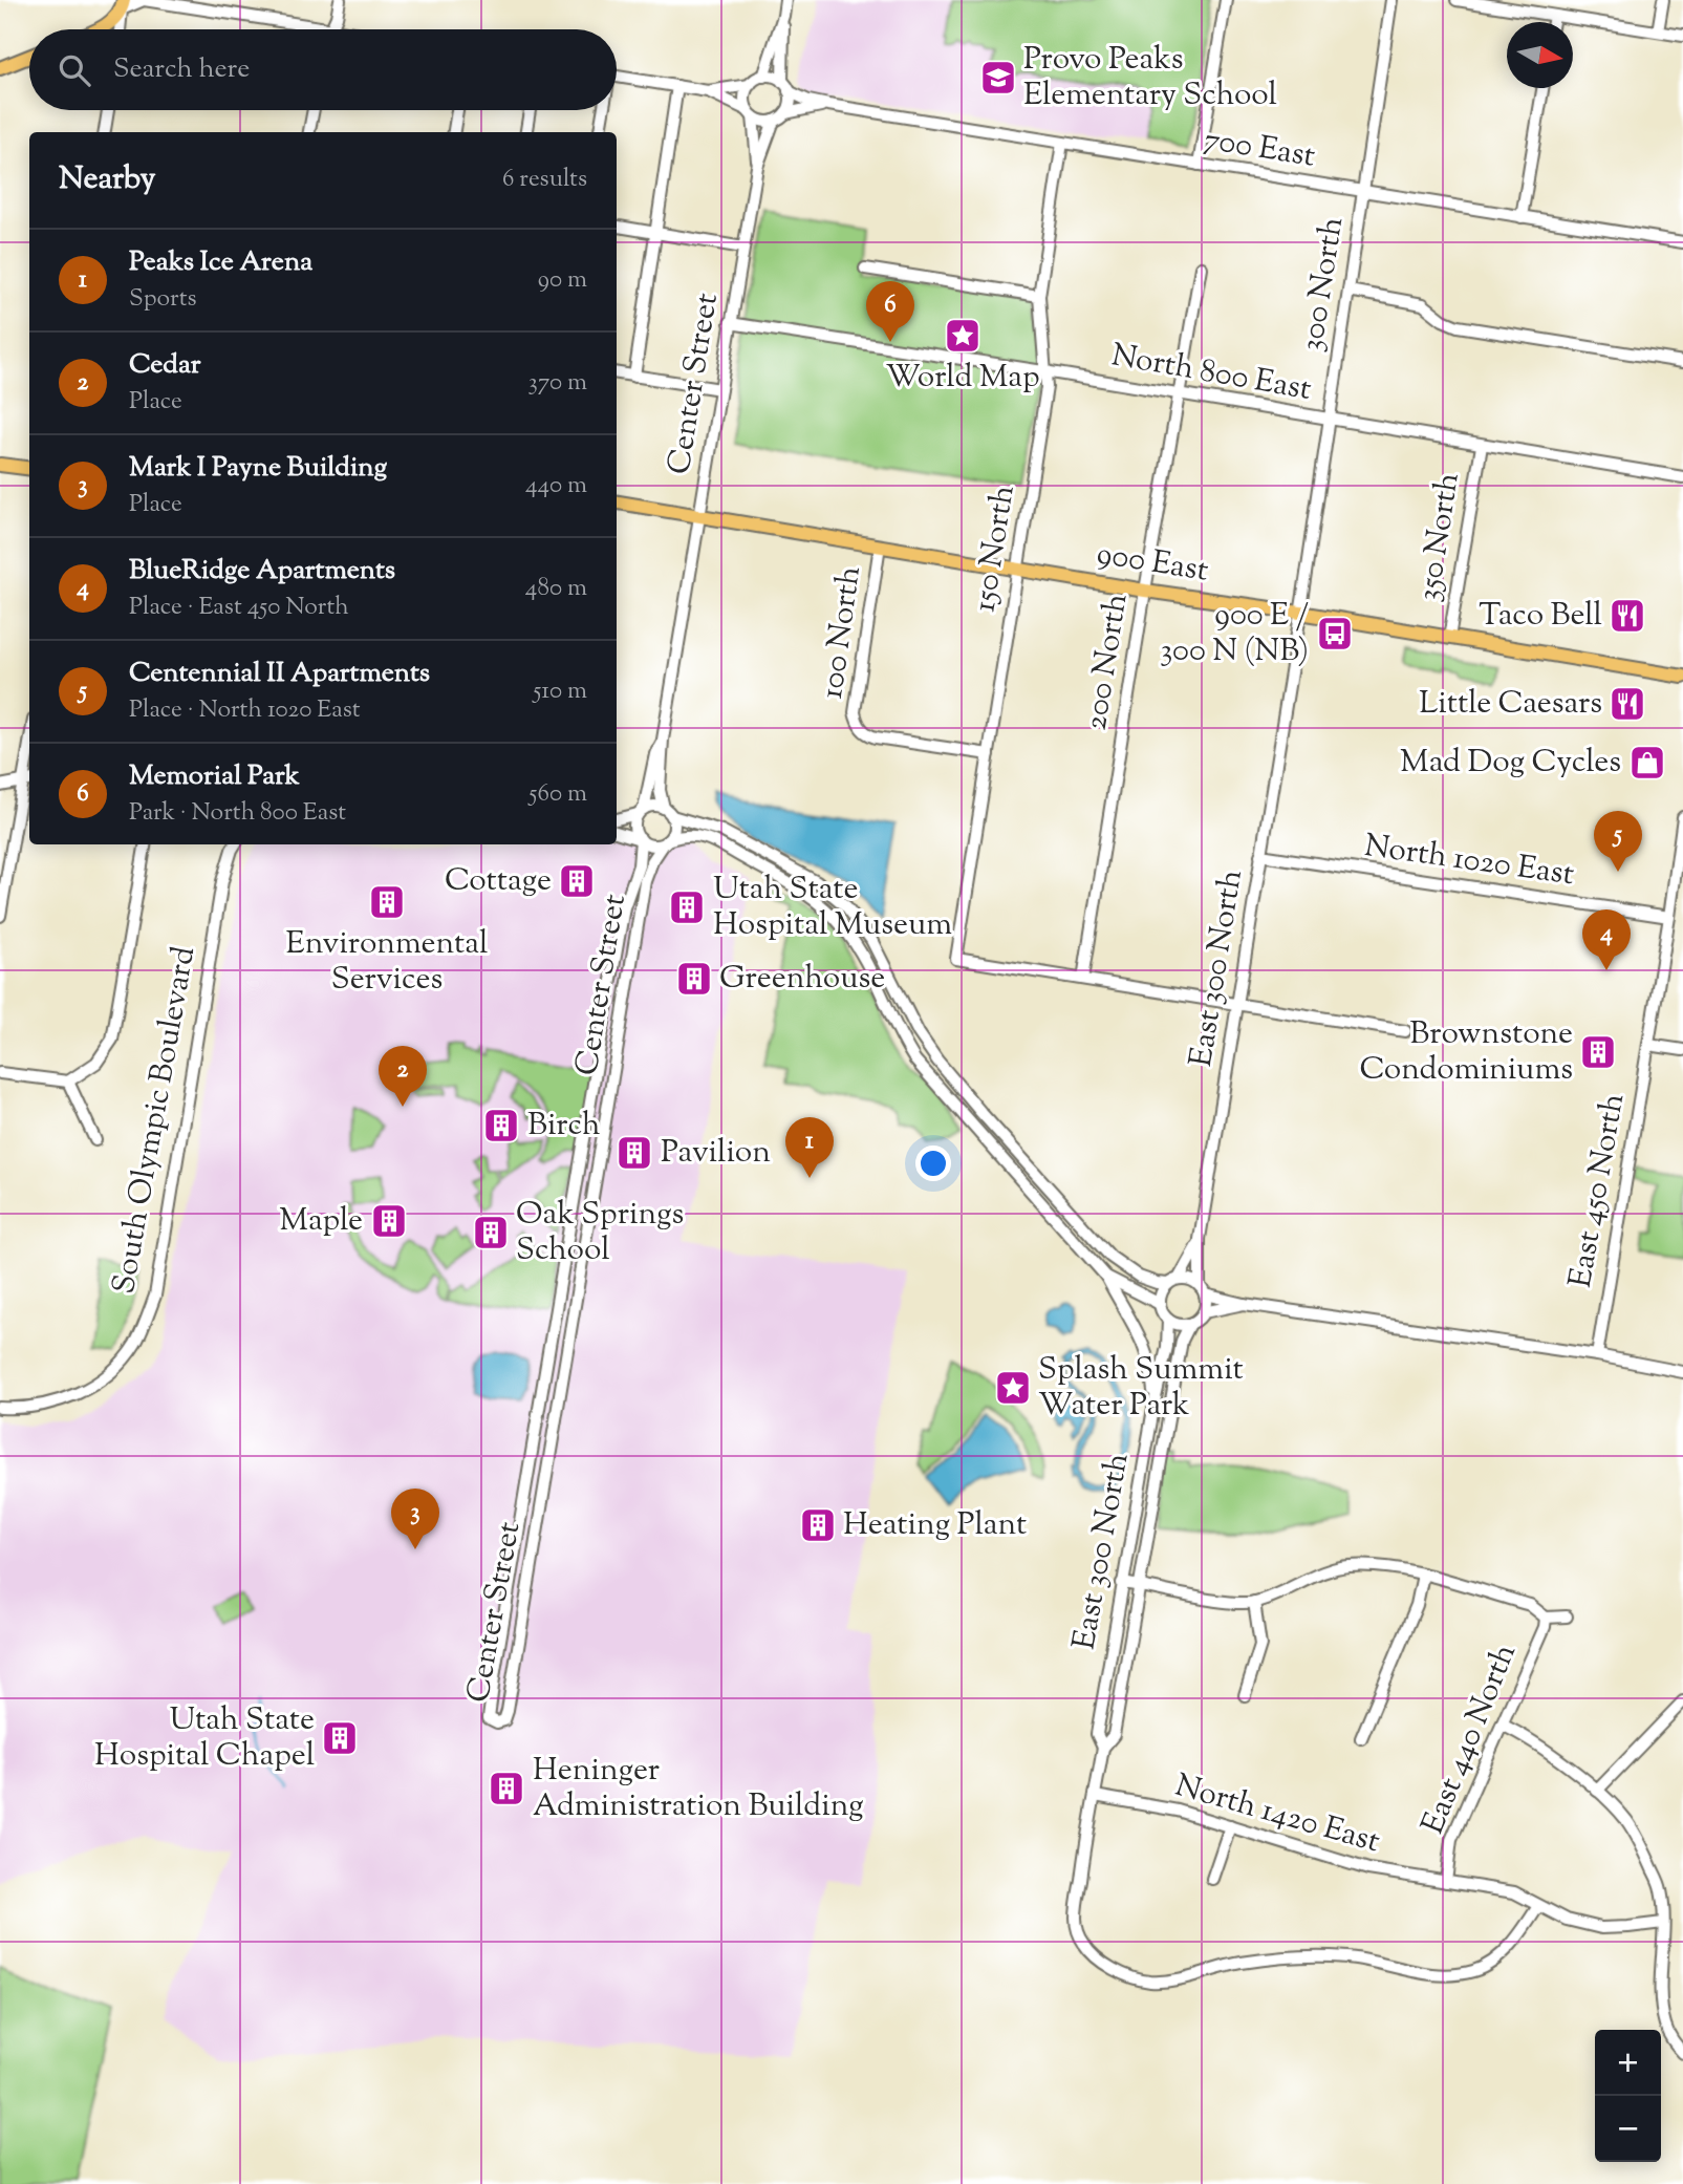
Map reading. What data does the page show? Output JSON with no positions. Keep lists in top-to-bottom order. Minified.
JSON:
{"streets":{"main road":["900 East"],"street":["700 East","300 North","North 800 East","Center Street","350 North","150 North","100 North","200 North","North 1020 East","East 300 North","South Olympic Boulevard","East 450 North","East 440 North","North 1420 East"]},"crossings":[["700 East","300 North"],["700 East","Center Street"],["700 East","150 North"],["300 North","North 800 East"],["300 North","900 East"],["300 North","East 300 North"],["North 800 East","Center Street"],["North 800 East","350 North"],["North 800 East","150 North"],["North 800 East","200 North"],["Center Street","900 East"],["350 North","900 East"],["150 North","900 East"],["150 North","100 North"],["150 North","200 North"],["900 East","100 North"],["900 East","200 North"],["North 1020 East","East 300 North"],["North 1020 East","East 450 North"],["East 300 North","North 1420 East"],["East 440 North","North 1420 East"]],"places":{"school or university":["Provo Peaks Elementary School"],"place":["World Map","Splash Summit Water Park"],"restaurant":["Taco Bell","Little Caesars"],"bus stop":["900 E / 300 N (NB)"],"shop":["Mad Dog Cycles"],"building":["Cottage","Environmental Services","Utah State Hospital Museum","Greenhouse","Brownstone Condominiums","Birch","Pavilion","Maple","Oak Springs School","Heating Plant","Utah State Hospital Chapel","Heninger Administration Building"]},"north":"right","page":{"search":"Search here","heading":["Nearby","6 results"],"list":[{"mark":"1","name":"Peaks Ice Arena","note":"Sports","value":"90 m"},{"mark":"2","name":"Cedar","note":"Place","value":"370 m"},{"mark":"3","name":"Mark I Payne Building","note":"Place","value":"440 m"},{"mark":"4","name":"BlueRidge Apartments","note":"Place · East 450 North","value":"480 m"},{"mark":"5","name":"Centennial II Apartments","note":"Place · North 1020 East","value":"510 m"},{"mark":"6","name":"Memorial Park","note":"Park · North 800 East","value":"560 m"}],"pins":["6","5","4","2","1","3"],"map_buttons":["+","−"]}}
